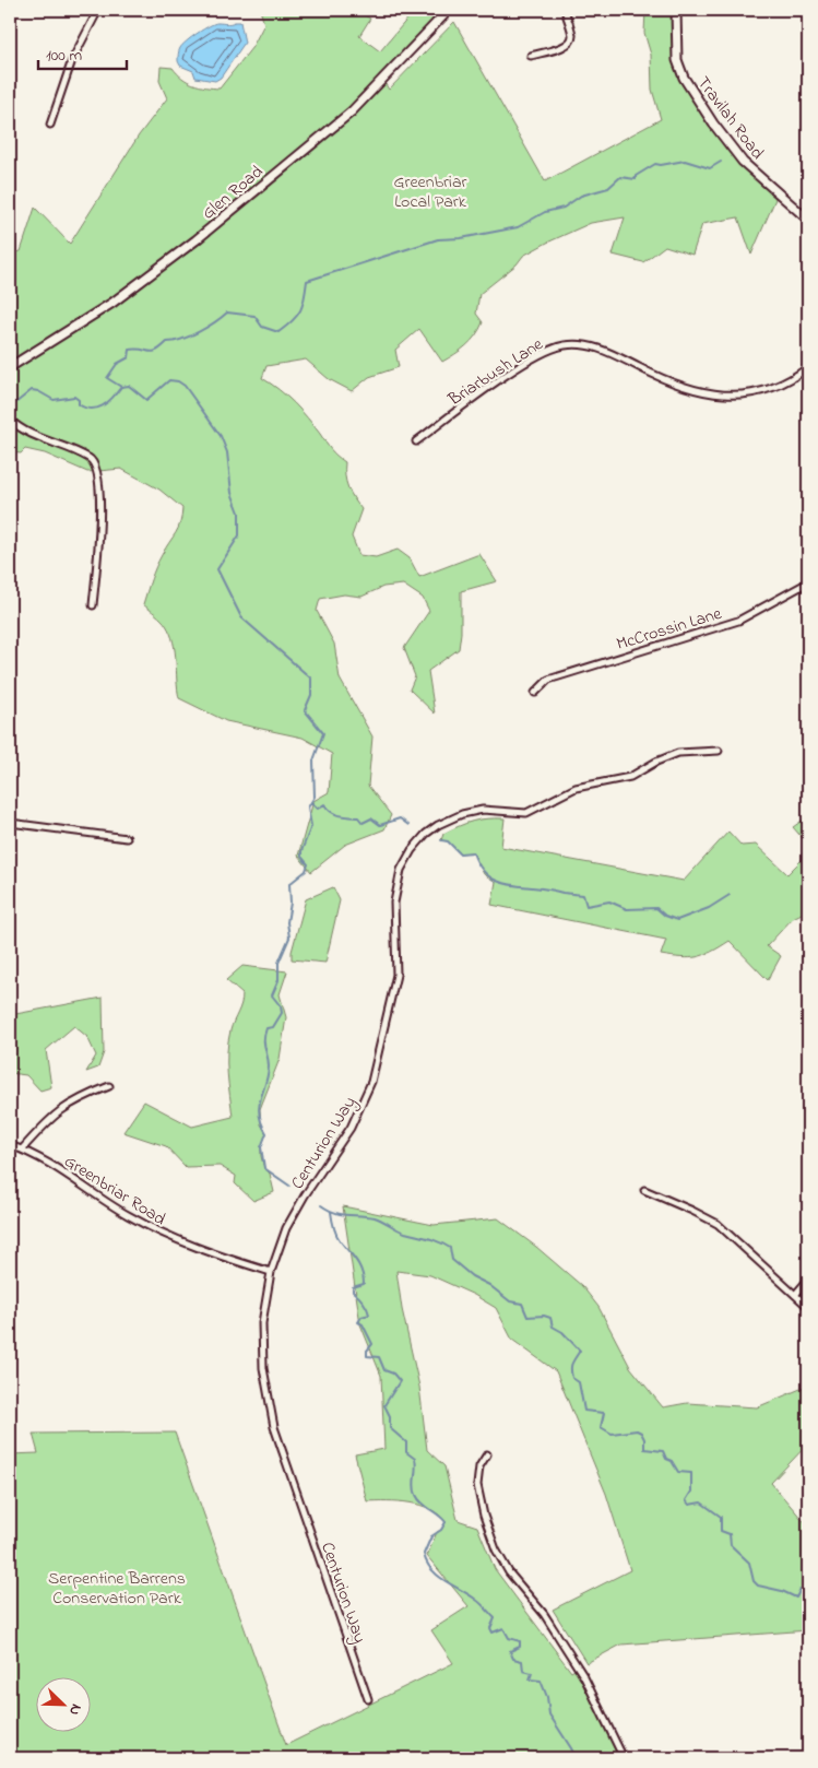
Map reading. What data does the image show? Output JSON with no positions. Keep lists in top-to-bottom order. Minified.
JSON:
{"streets":{"main road":["Travilah Road","Glen Road"],"street":["Briarbush Lane","McCrossin Lane","Centurion Way","Greenbriar Road"]},"crossings":[["Centurion Way","Greenbriar Road"]],"parks":["Greenbriar Local Park","Serpentine Barrens Conservation Park"],"scale_bar":"100 m","north":"bottom right"}
